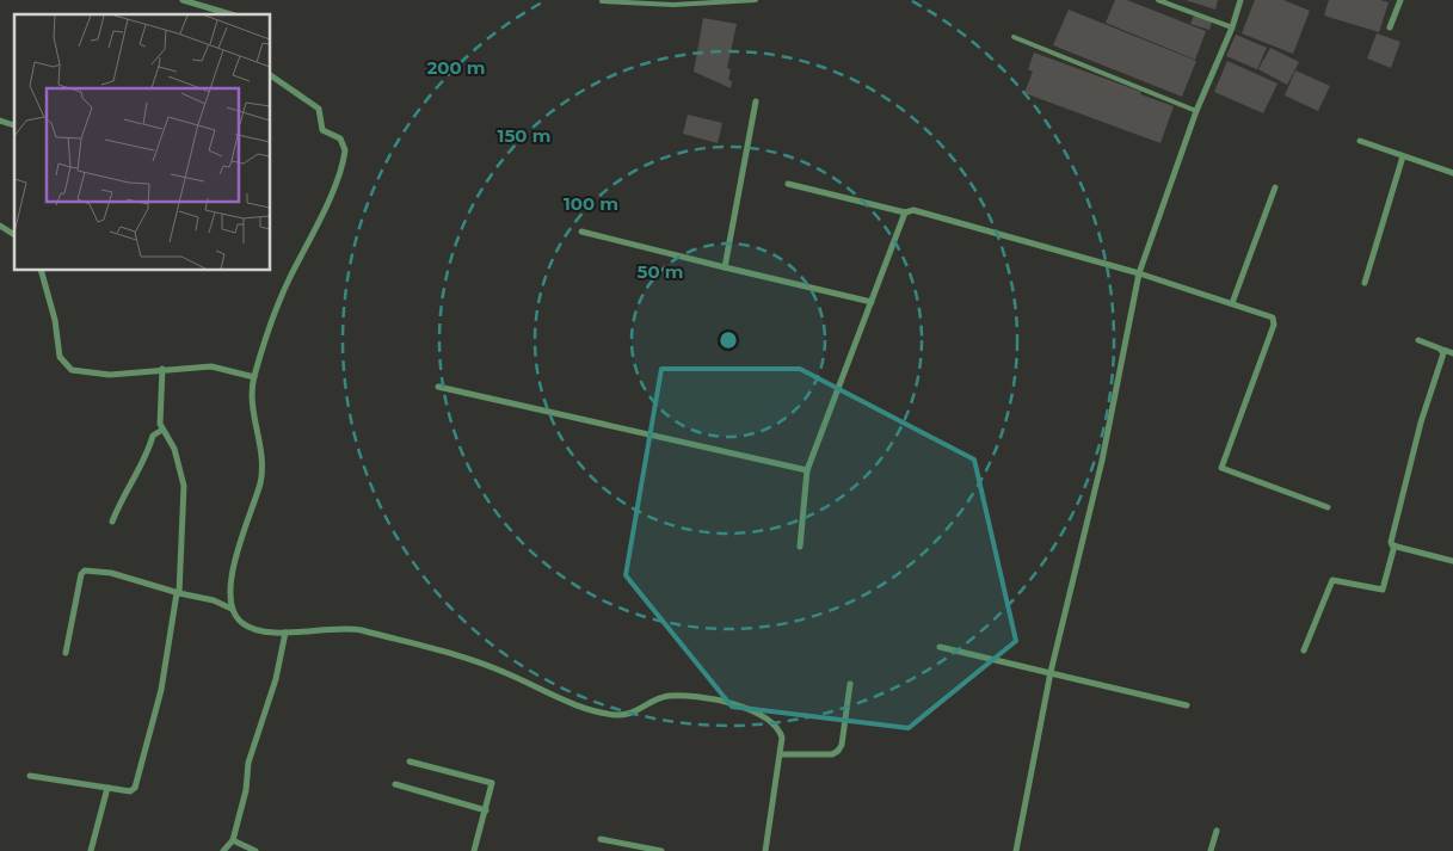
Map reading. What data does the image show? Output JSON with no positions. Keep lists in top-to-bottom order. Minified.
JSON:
{"rings":["200 m","150 m","100 m","50 m"]}
